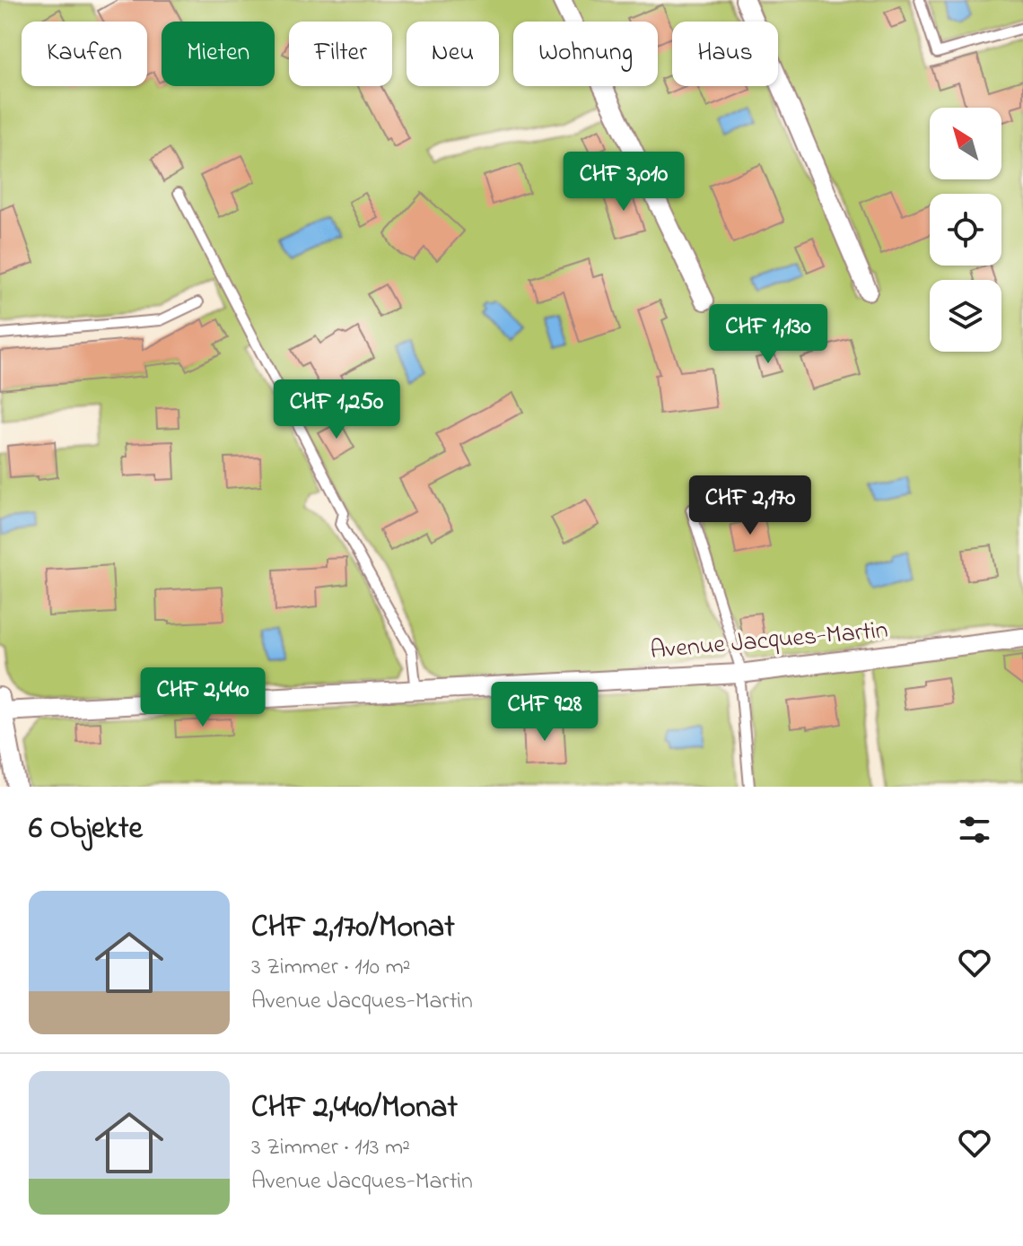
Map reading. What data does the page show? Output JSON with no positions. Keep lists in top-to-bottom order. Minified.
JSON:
{"streets":{"street":["Avenue Jacques-Martin"]},"north":"top left","page":{"chip":["Kaufen","Mieten","Filter","Neu","Wohnung","Haus"],"price":["CHF 3,010","CHF 1,130","CHF 1,250","CHF 2,170","CHF 2,440","CHF 928"],"heading":"6 Objekte","list":[{"name":"CHF 2,170/Monat","note":"3 Zimmer · 110 m² · Avenue Jacques-Martin"},{"name":"CHF 2,440/Monat","note":"3 Zimmer · 113 m² · Avenue Jacques-Martin"}]}}
